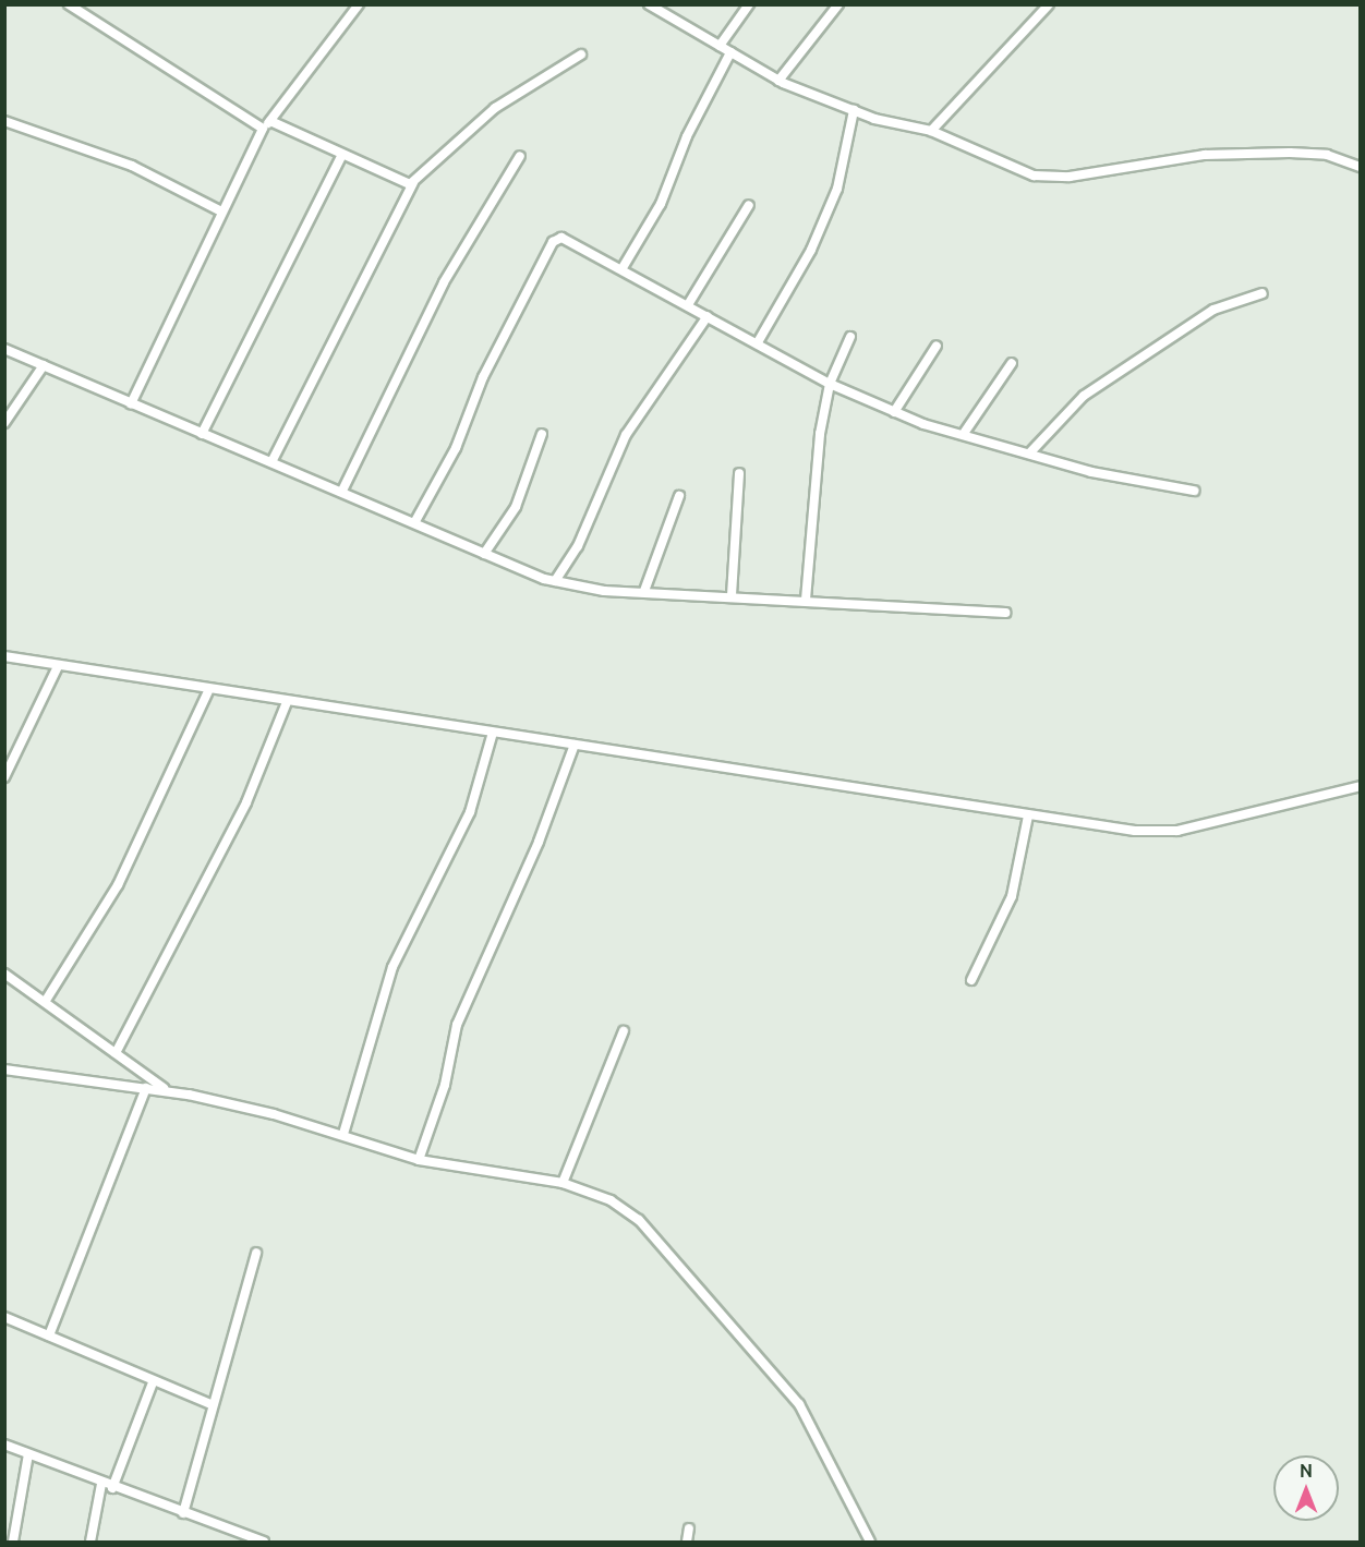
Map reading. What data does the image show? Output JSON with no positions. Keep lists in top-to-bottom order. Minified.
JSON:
{"north":"top"}
